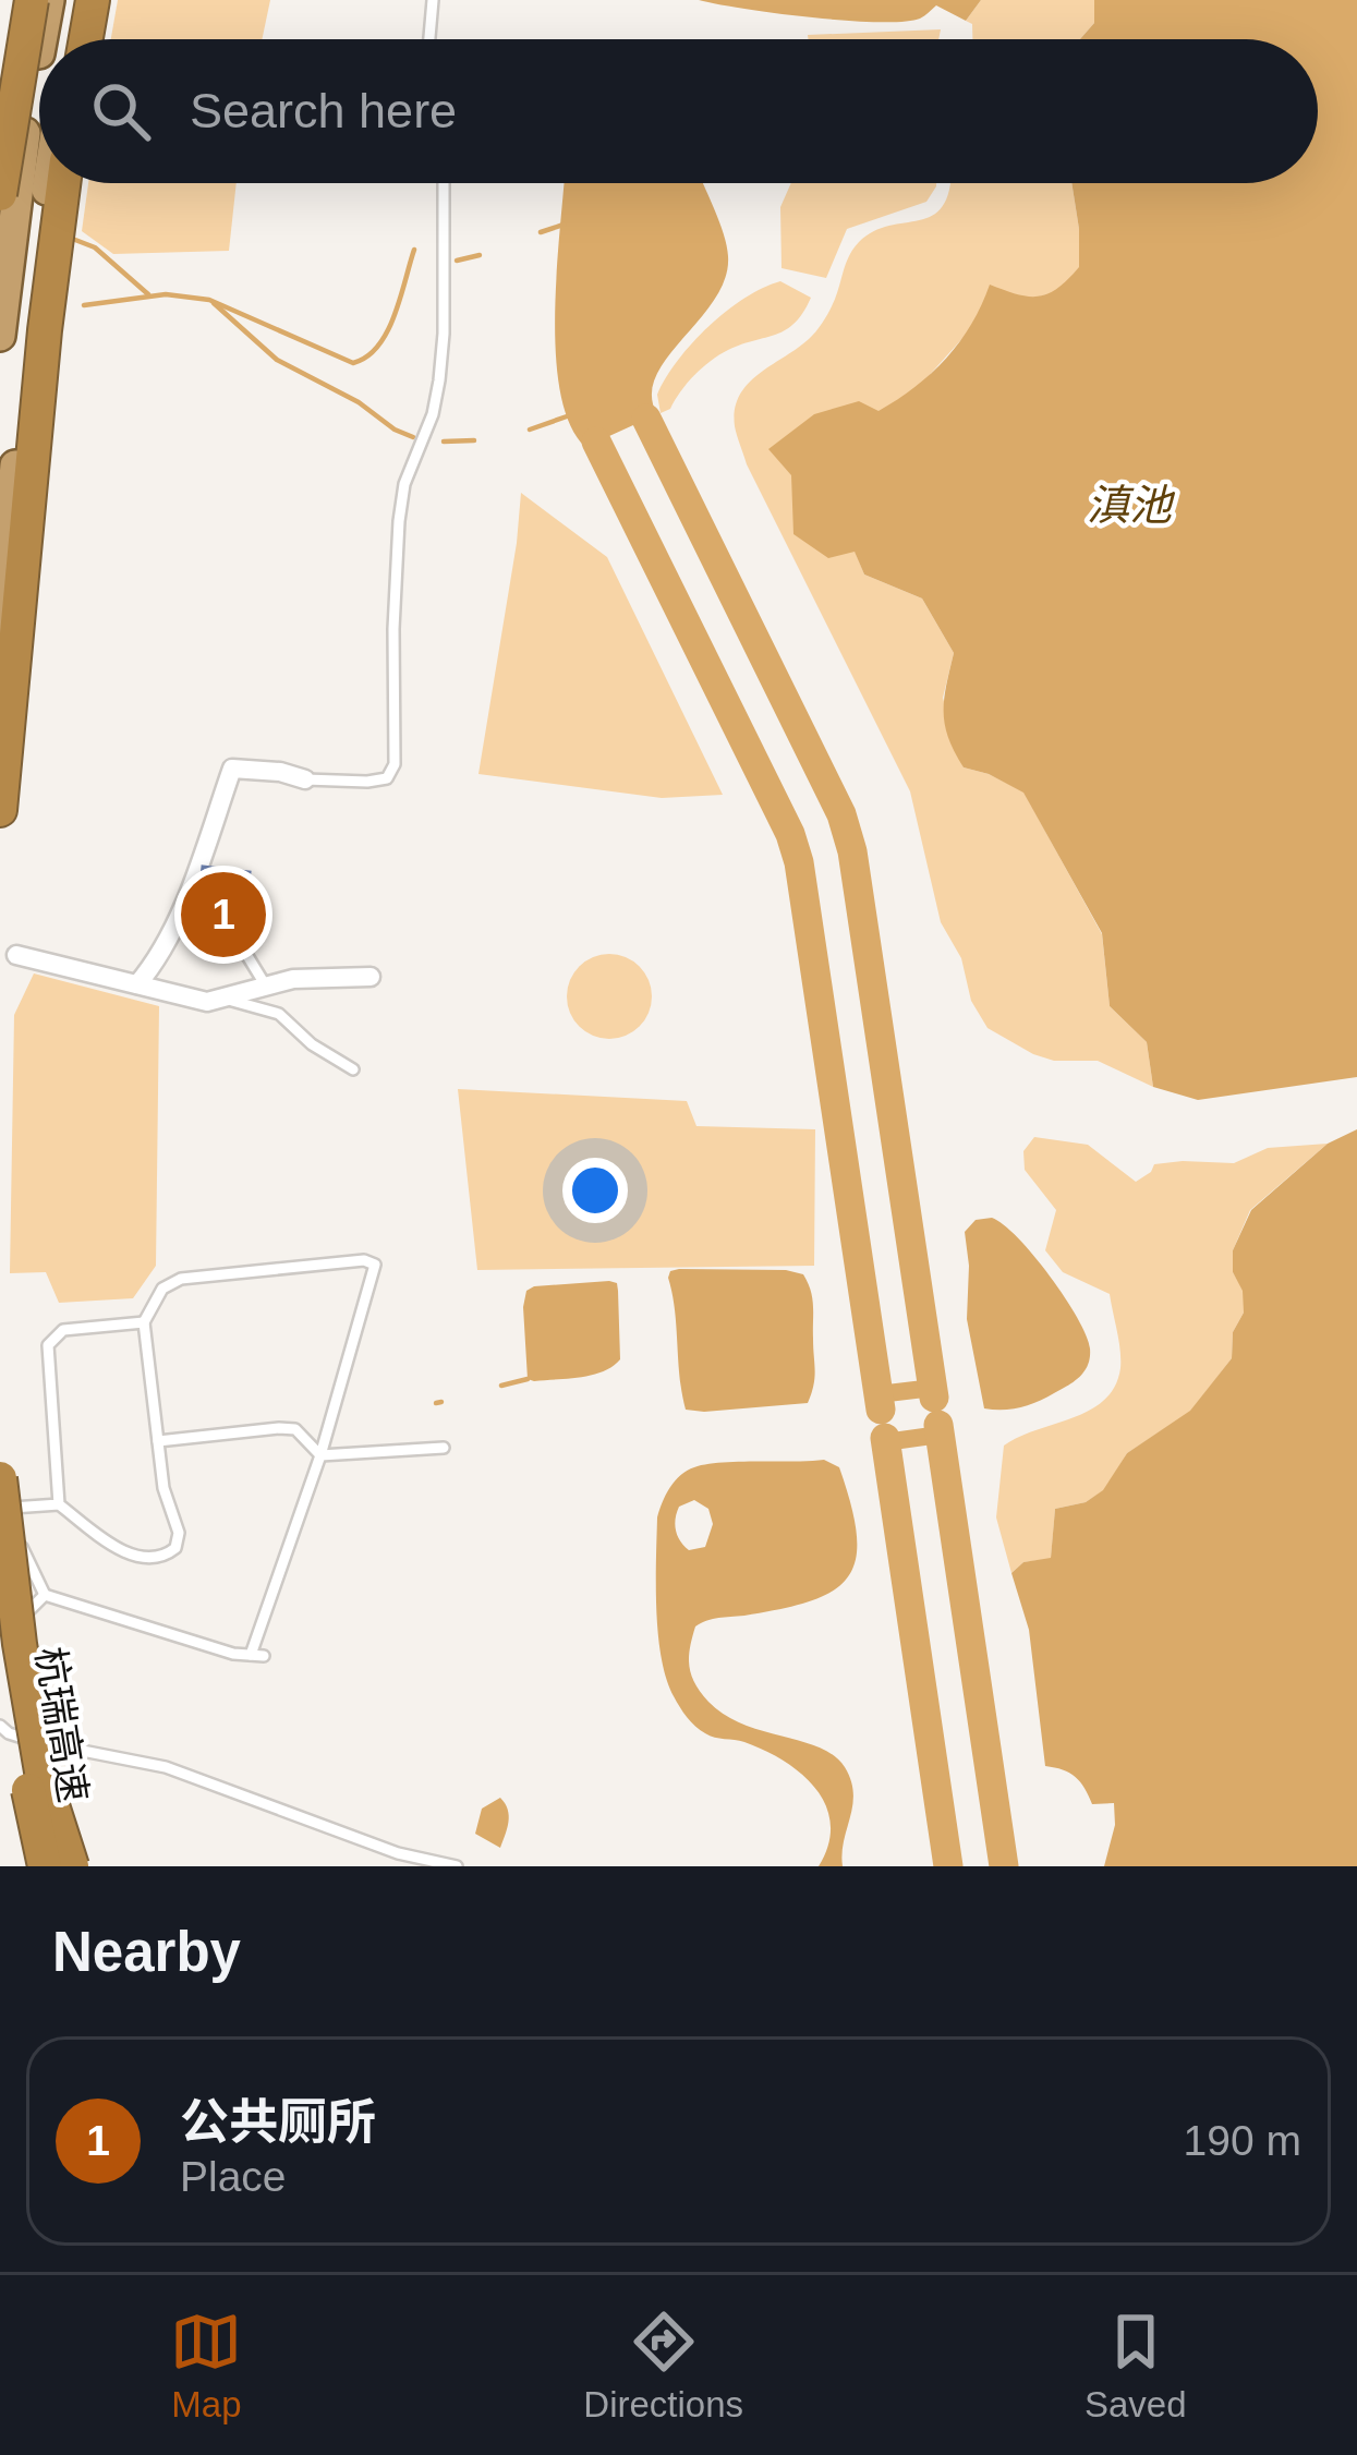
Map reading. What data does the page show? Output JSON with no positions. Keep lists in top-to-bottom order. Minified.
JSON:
{"streets":{"highway":["杭瑞高速"]},"water":["滇池"],"page":{"search":"Search here","pins":"1","heading":"Nearby","list":[{"mark":"1","name":"公共厕所","note":"Place","value":"190 m"}],"nav":["Map","Directions","Saved"]}}
